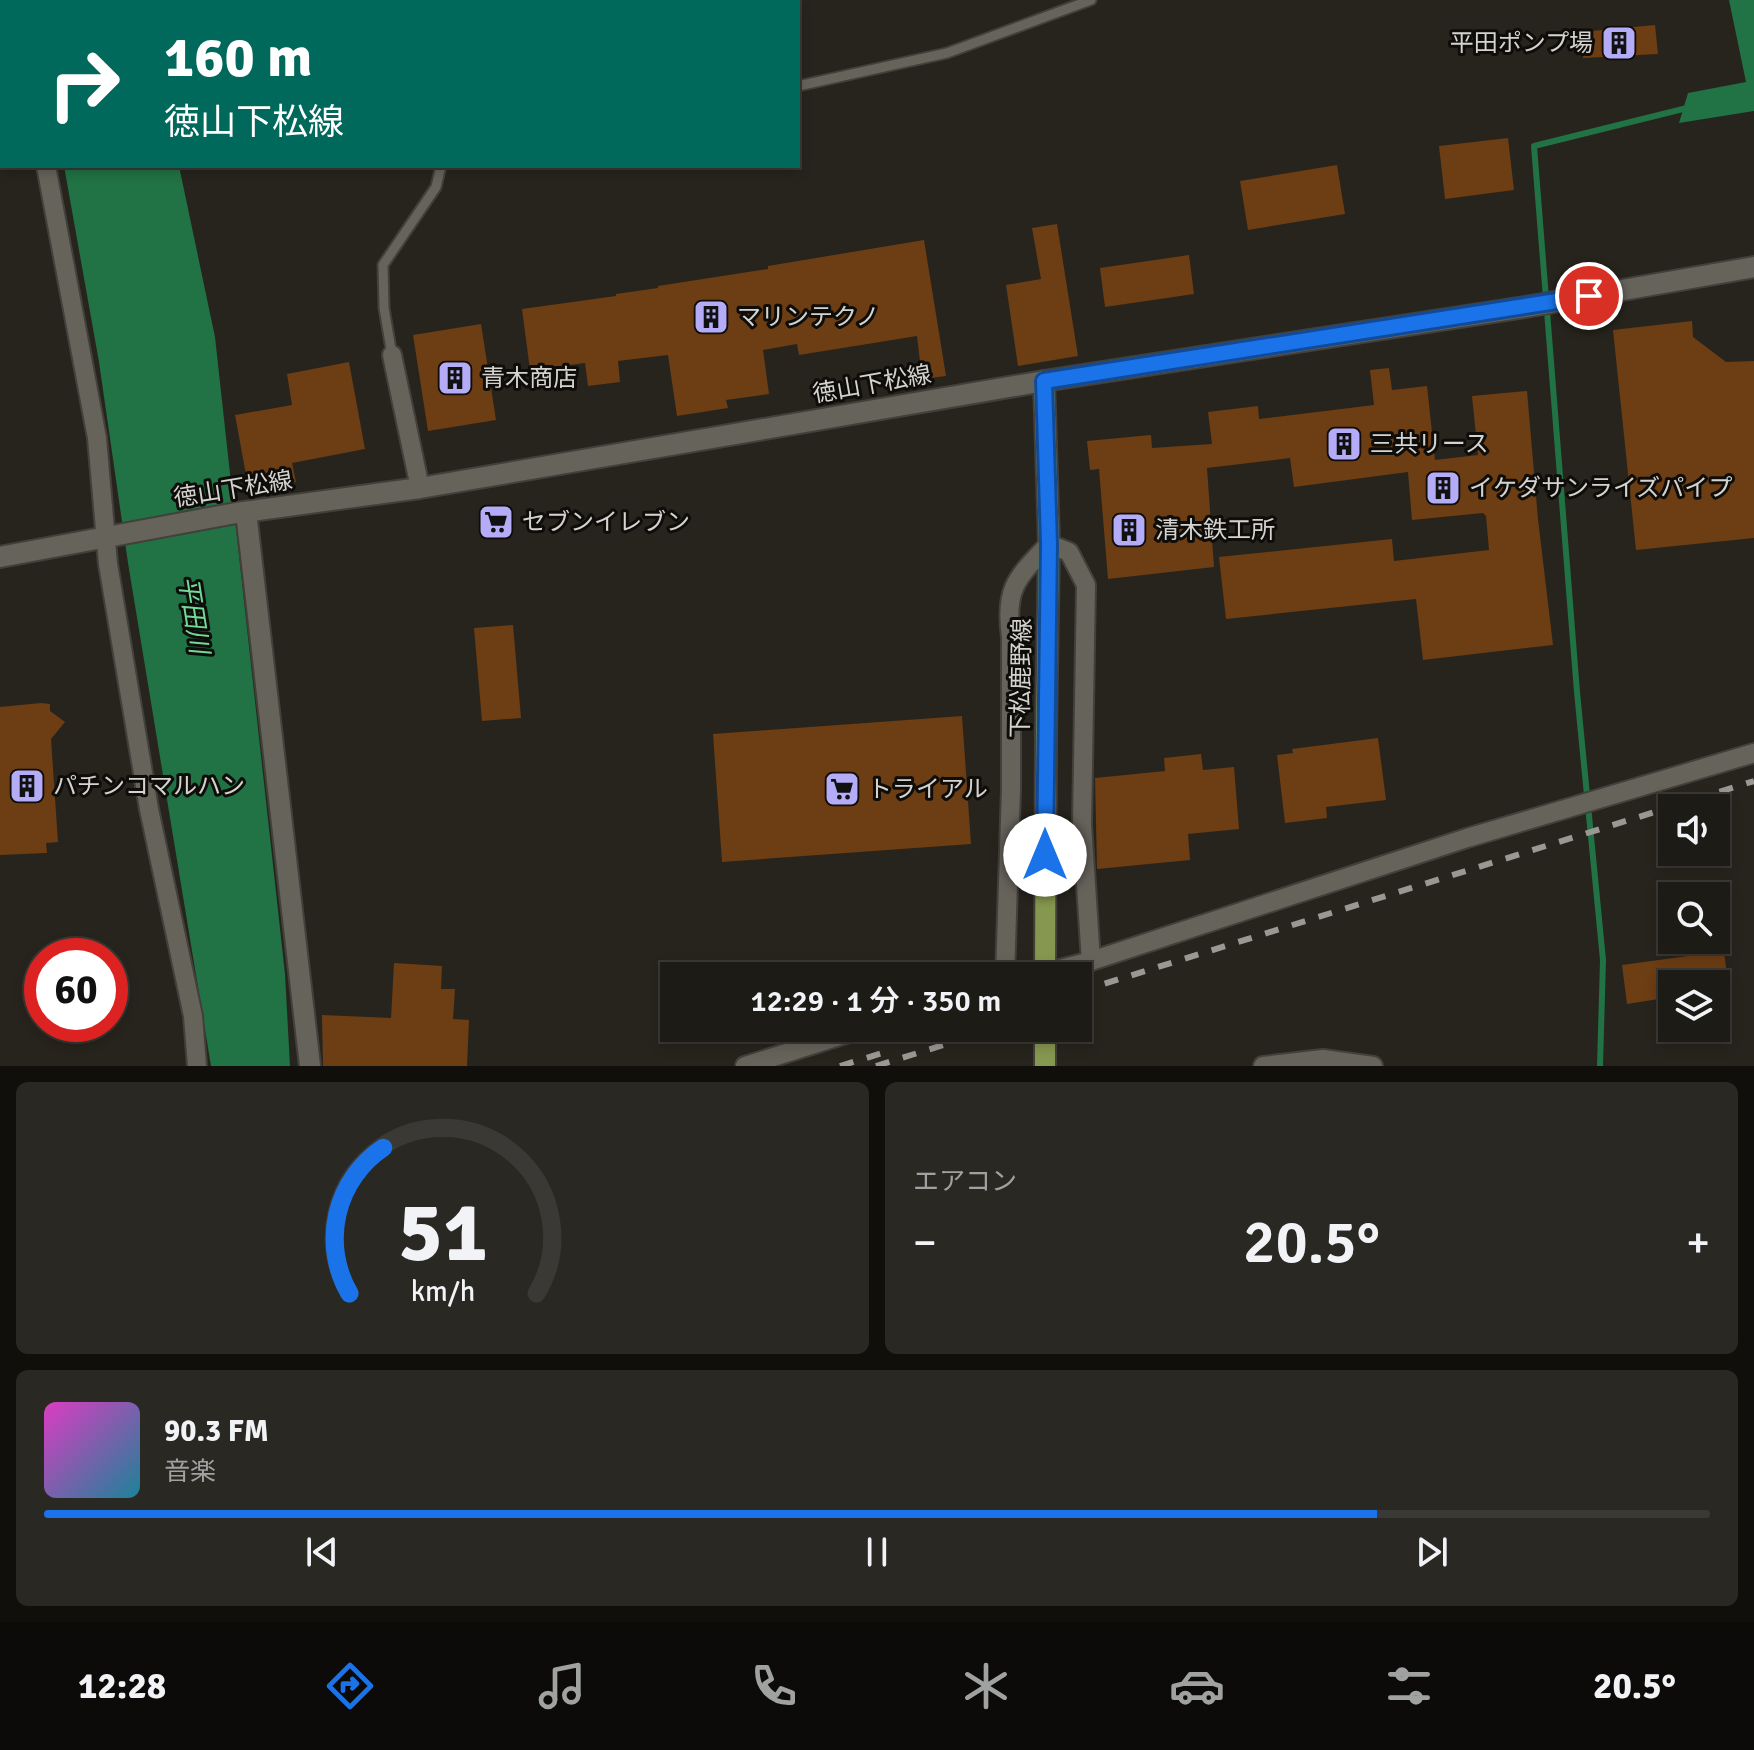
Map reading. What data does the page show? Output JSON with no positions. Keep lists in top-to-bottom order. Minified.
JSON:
{"streets":{"main road":["徳山下松線","下松鹿野線"]},"crossings":[["徳山下松線","下松鹿野線"]],"water":["平田川"],"places":{"building":["平田ポンプ場","マリンテクノ","青木商店","三共リース","イケダサンライズパイプ","清木鉄工所","パチンコマルハン"],"supermarket":["セブンイレブン","トライアル"]},"page":{"turn":["160 m","徳山下松線"],"limit":"60","trip":"12:29 · 1 分 · 350 m","tile":"エアコン","heat":["−","20.5°","+"],"song":["90.3 FM","音楽"],"tabs":["12:28","20.5°"],"gauge":["51","km/h"]}}
